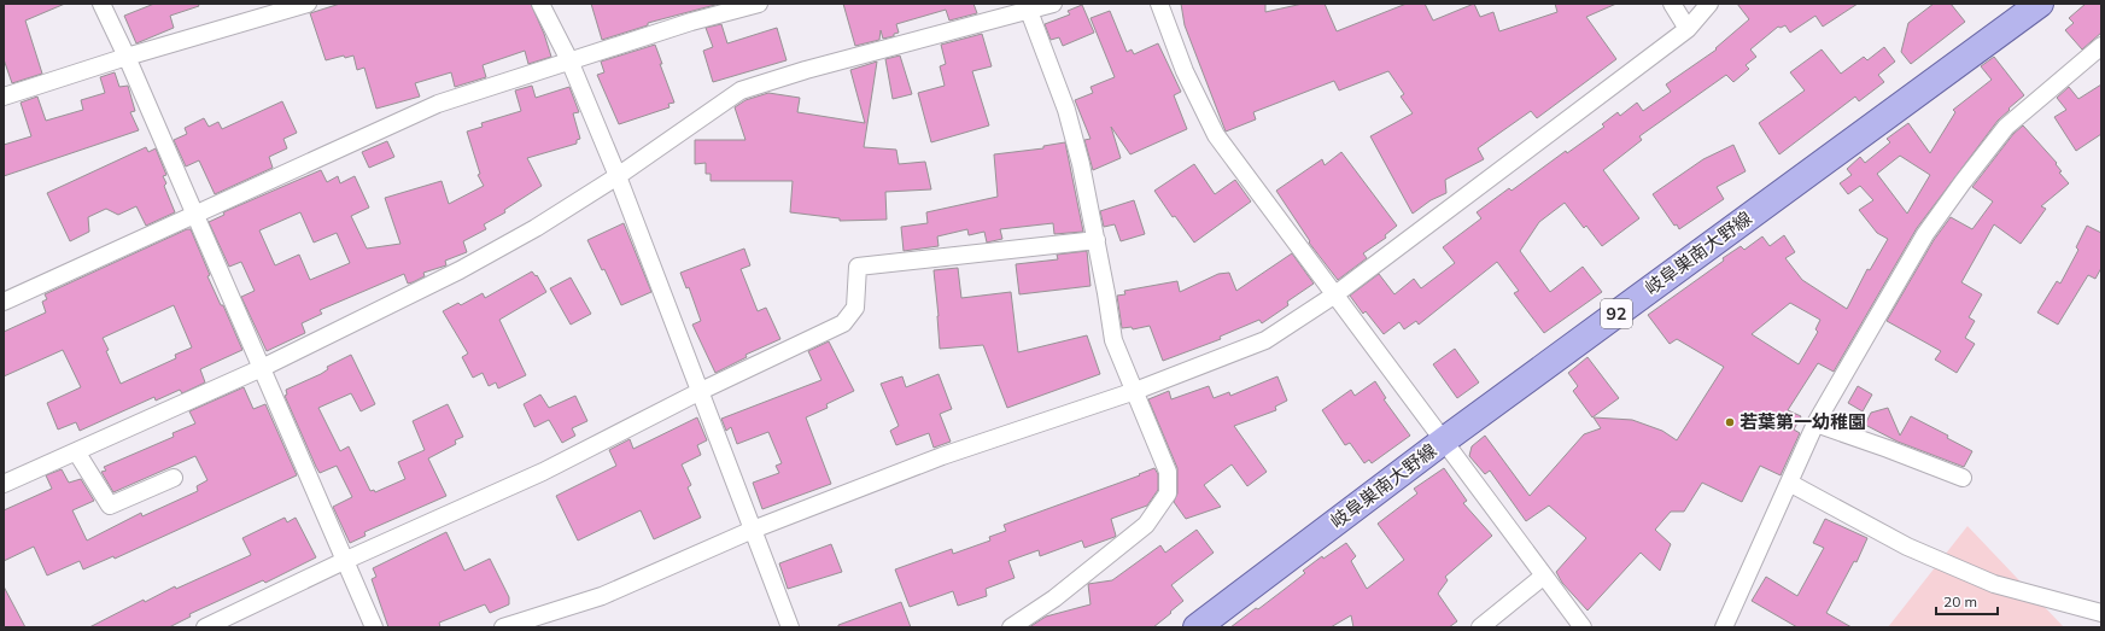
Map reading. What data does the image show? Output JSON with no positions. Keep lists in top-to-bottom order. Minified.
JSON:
{"streets":{"main road":["岐阜巣南大野線","92"]},"places":["若葉第一幼稚園"],"scale_bar":"20 m"}
